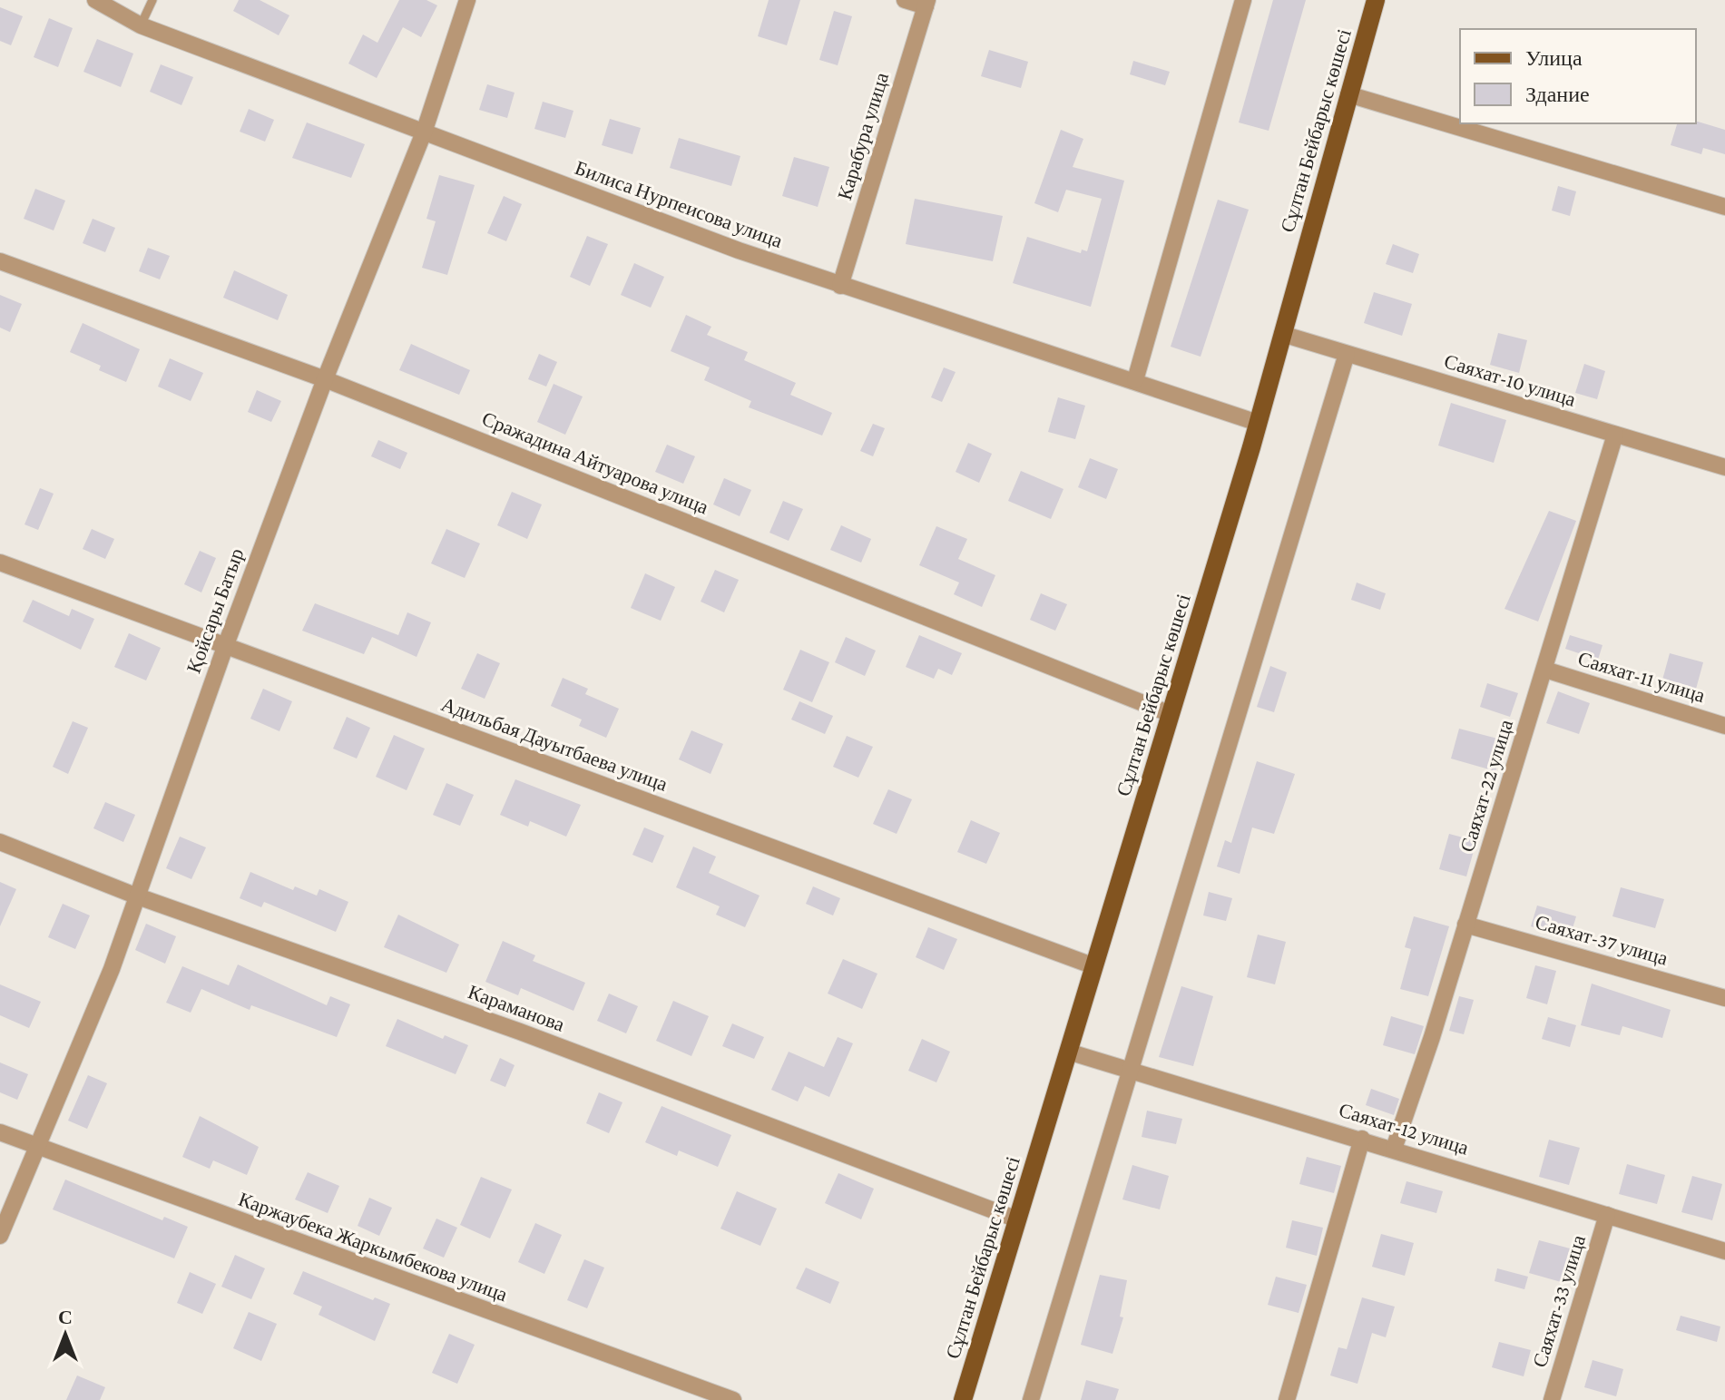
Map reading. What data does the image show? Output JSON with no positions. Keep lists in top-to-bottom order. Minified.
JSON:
{"streets":{"main road":["Сұлтан Бейбарыс көшесі"],"street":["Карабура улица","Билиса Нурпеисова улица","Саяхат-10 улица","Сражадина Айтуарова улица","Қойсары Батыр","Саяхат-11 улица","Адильбая Дауытбаева улица","Саяхат-22 улица","Саяхат-37 улица","Караманова","Саяхат-12 улица","Каржаубека Жаркымбекова улица","Саяхат-33 улица"]},"crossings":[["Сұлтан Бейбарыс көшесі","Билиса Нурпеисова улица"],["Сұлтан Бейбарыс көшесі","Саяхат-10 улица"],["Сұлтан Бейбарыс көшесі","Сражадина Айтуарова улица"],["Сұлтан Бейбарыс көшесі","Адильбая Дауытбаева улица"],["Сұлтан Бейбарыс көшесі","Караманова"],["Сұлтан Бейбарыс көшесі","Саяхат-12 улица"],["Карабура улица","Билиса Нурпеисова улица"],["Билиса Нурпеисова улица","Қойсары Батыр"],["Саяхат-10 улица","Саяхат-22 улица"],["Сражадина Айтуарова улица","Қойсары Батыр"],["Қойсары Батыр","Адильбая Дауытбаева улица"],["Қойсары Батыр","Караманова"],["Қойсары Батыр","Каржаубека Жаркымбекова улица"],["Саяхат-11 улица","Саяхат-22 улица"],["Саяхат-22 улица","Саяхат-37 улица"],["Саяхат-22 улица","Саяхат-12 улица"],["Саяхат-12 улица","Саяхат-33 улица"]],"legend":["Улица","Здание"],"north":"top"}
